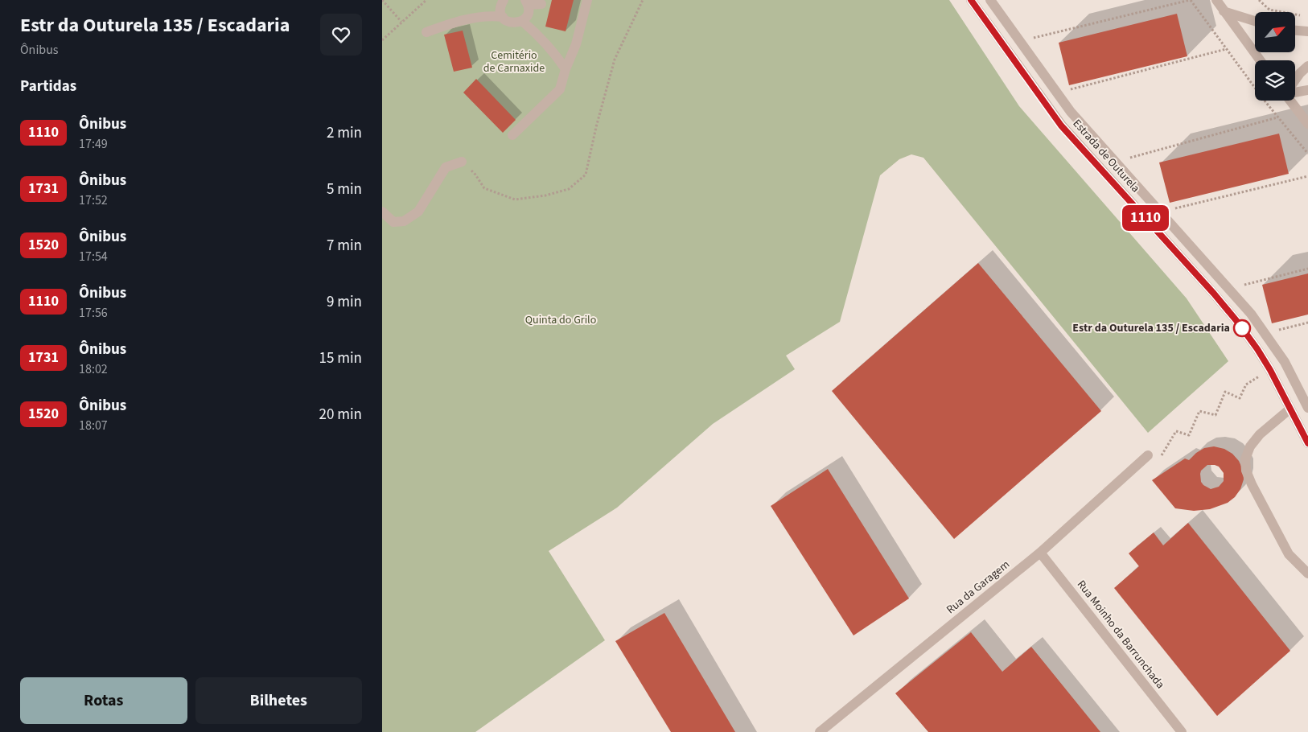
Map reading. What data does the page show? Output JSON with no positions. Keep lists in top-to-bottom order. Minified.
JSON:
{"streets":{"street":["Estrada de Outurela","Rua da Garagem","Rua Moinho da Barrunchada"]},"crossings":[["Rua da Garagem","Rua Moinho da Barrunchada"]],"parks":["Cemitério de Carnaxide","Quinta do Grilo"],"places":["Estr da Outurela 135 / Escadaria"],"lines":["bus line 1110"],"north":"top right","page":{"heading":[["Estr da Outurela 135 / Escadaria","Ônibus"],"Partidas"],"on_map":"1110","list":[{"mark":"1110","name":"Ônibus","note":"17:49","value":"2 min"},{"mark":"1731","name":"Ônibus","note":"17:52","value":"5 min"},{"mark":"1520","name":"Ônibus","note":"17:54","value":"7 min"},{"mark":"1110","name":"Ônibus","note":"17:56","value":"9 min"},{"mark":"1731","name":"Ônibus","note":"18:02","value":"15 min"},{"mark":"1520","name":"Ônibus","note":"18:07","value":"20 min"}],"buttons":["Rotas","Bilhetes"]}}
